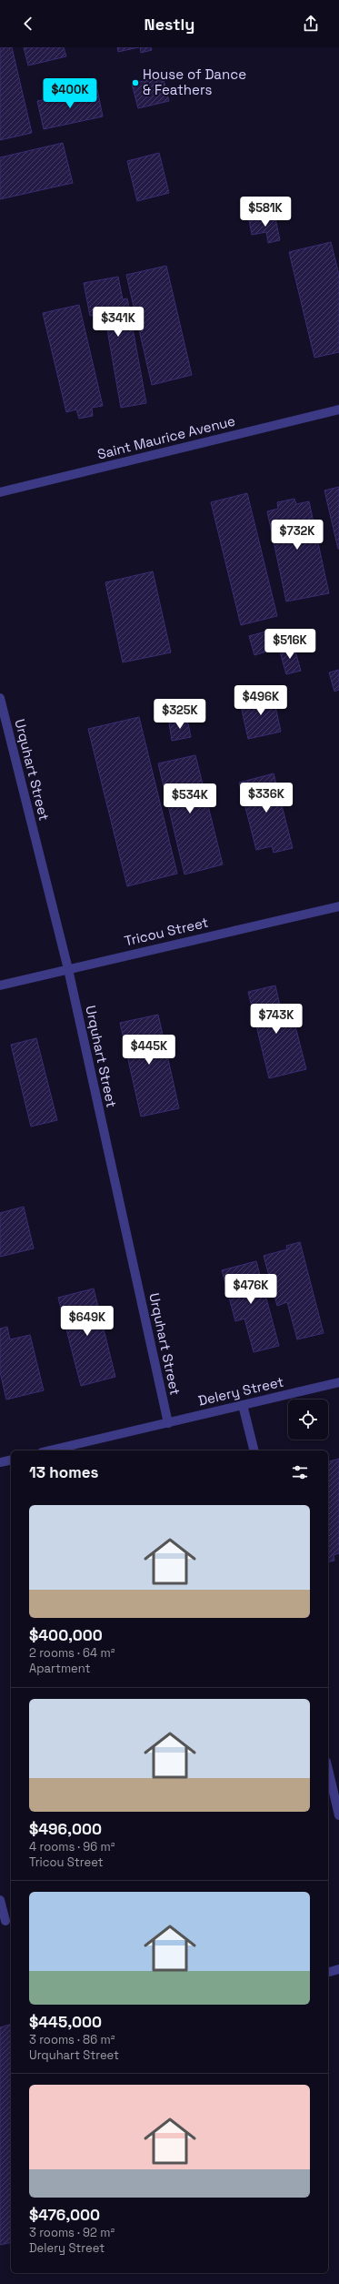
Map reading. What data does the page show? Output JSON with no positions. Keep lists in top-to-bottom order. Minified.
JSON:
{"streets":{"street":["Saint Maurice Avenue","Urquhart Street","Tricou Street","Delery Street"]},"crossings":[["Urquhart Street","Tricou Street"],["Urquhart Street","Delery Street"]],"places":["House of Dance & Feathers"],"page":{"header":"Nestly","price":["$400K","$581K","$341K","$732K","$516K","$496K","$325K","$336K","$534K","$743K","$445K","$476K","$649K"],"heading":"13 homes","list":[{"name":"$400,000","note":"2 rooms · 64 m² · Apartment"},{"name":"$496,000","note":"4 rooms · 96 m² · Tricou Street"},{"name":"$445,000","note":"3 rooms · 86 m² · Urquhart Street"},{"name":"$476,000","note":"3 rooms · 92 m² · Delery Street"}]}}
